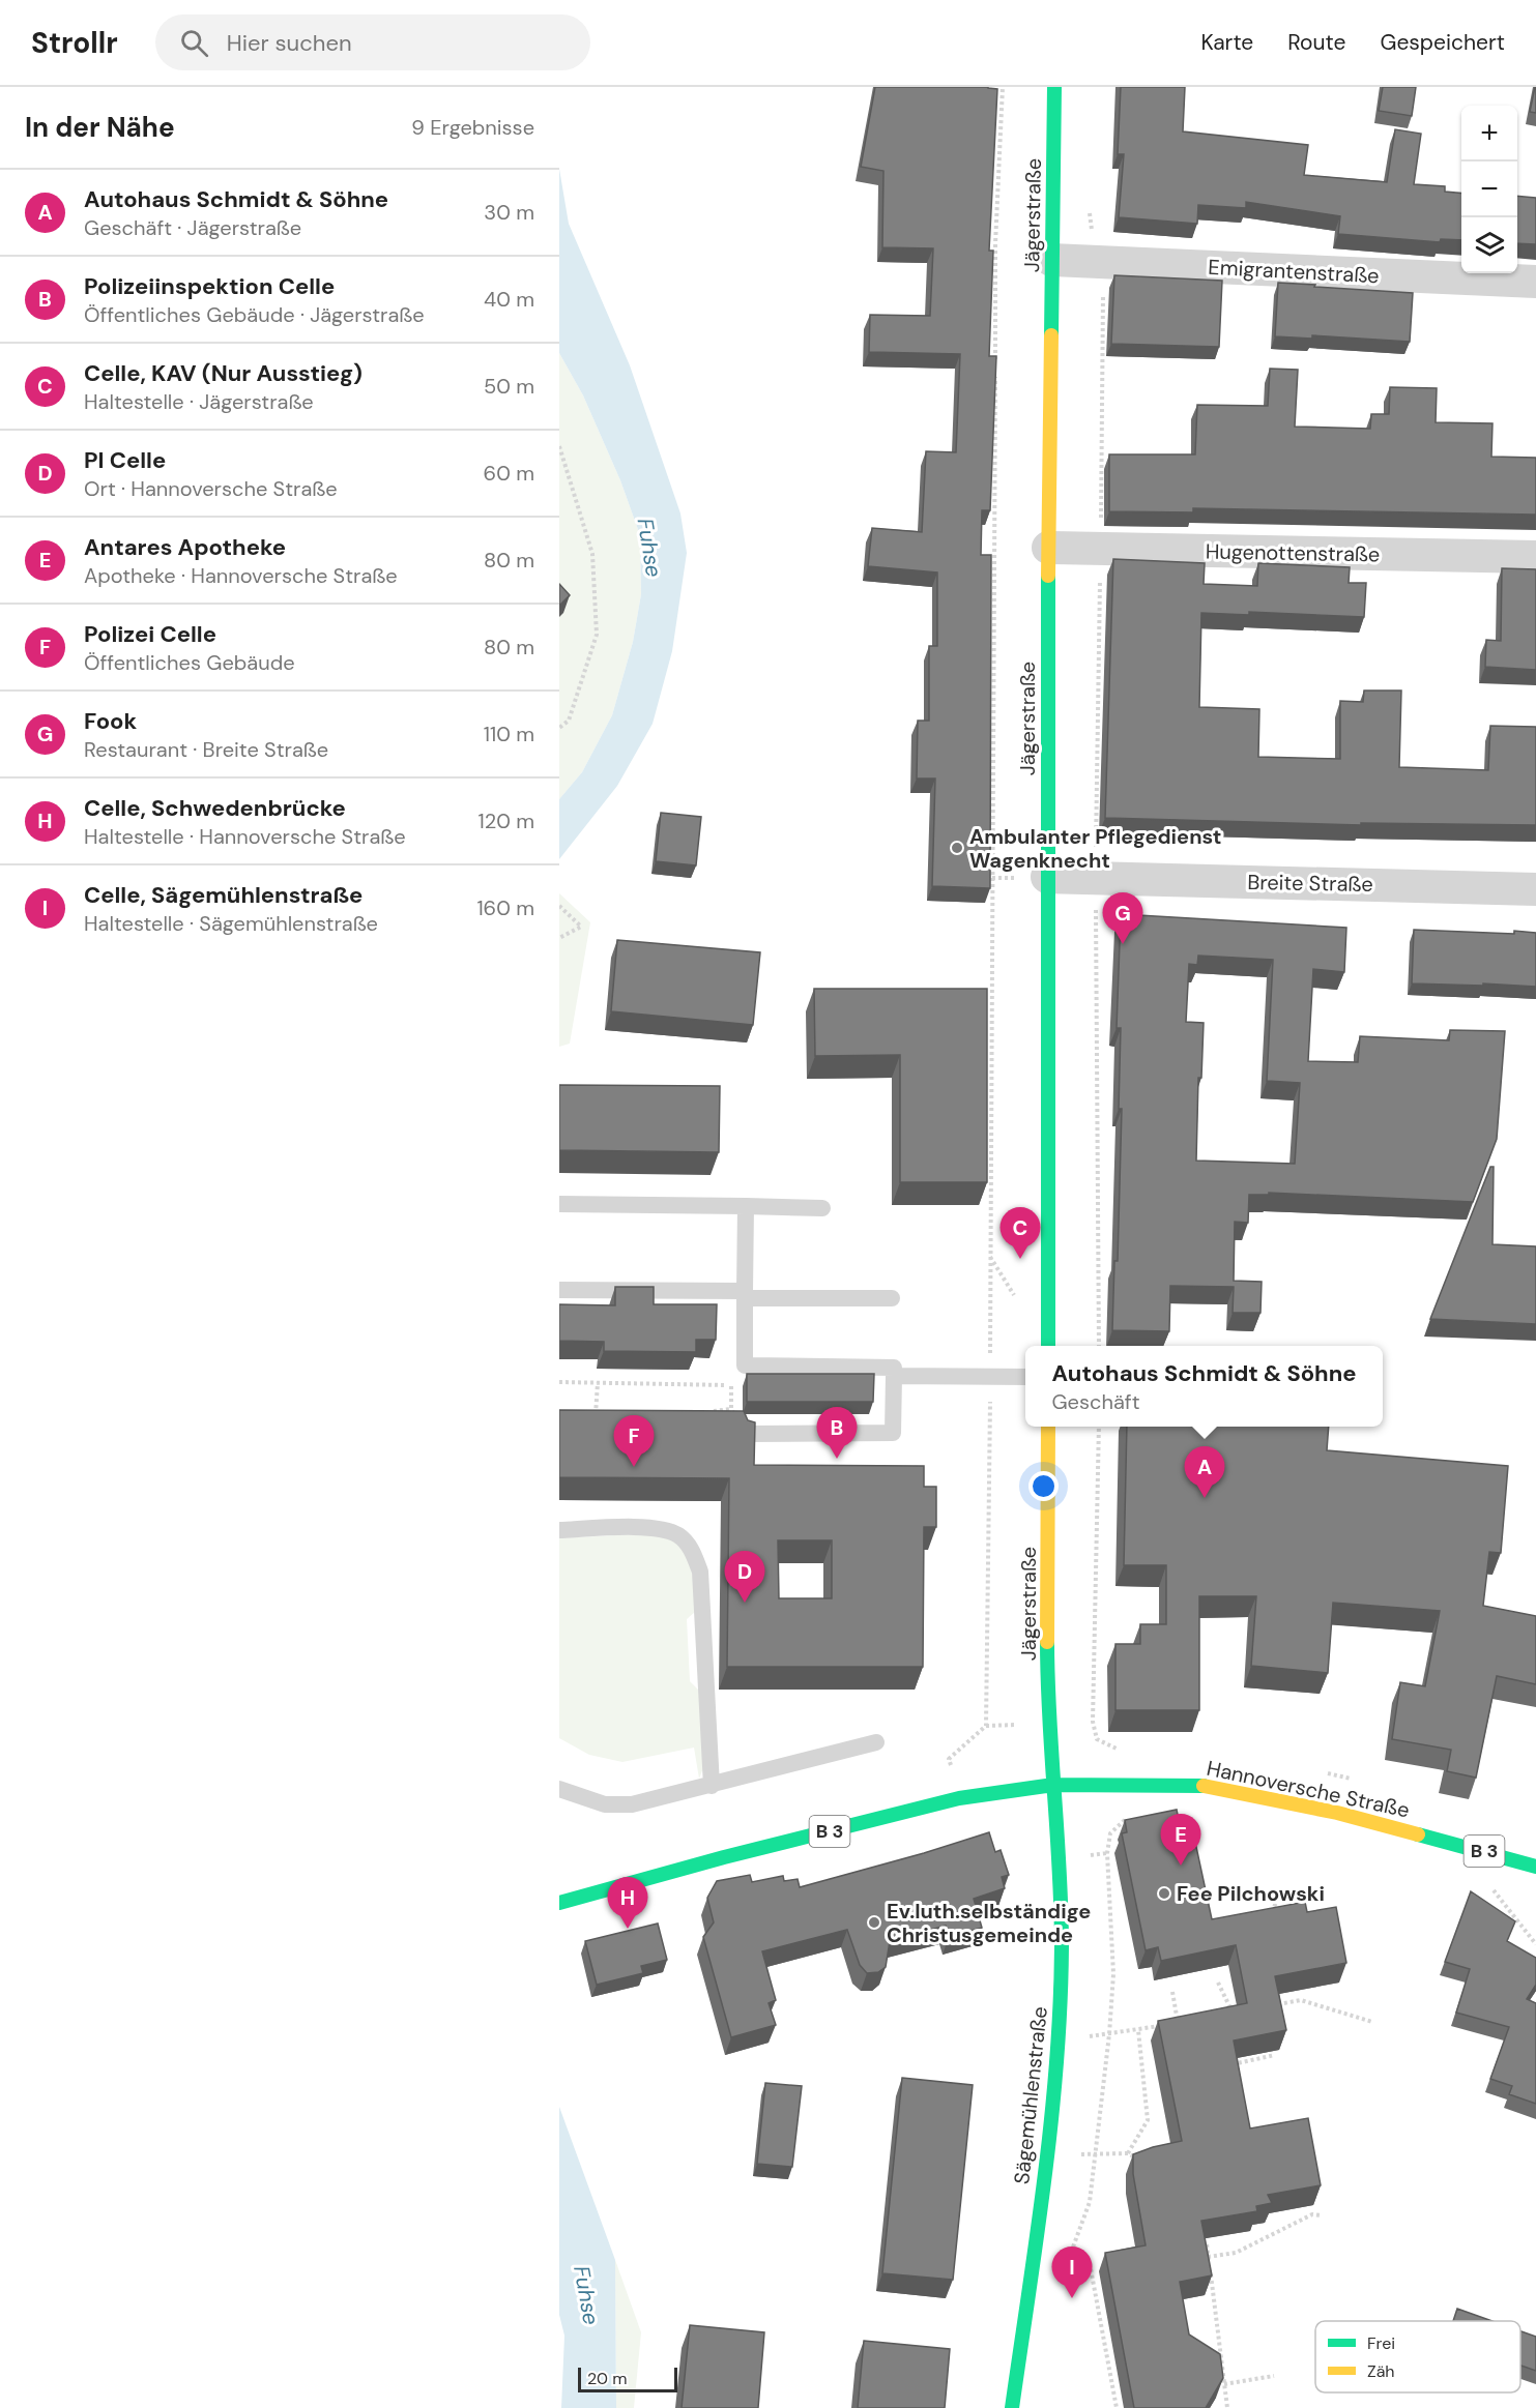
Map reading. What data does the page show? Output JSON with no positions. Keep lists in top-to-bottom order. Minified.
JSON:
{"streets":{"street":["Jägerstraße","Emigrantenstraße","Hugenottenstraße","Breite Straße","Hannoversche Straße","B 3","Sägemühlenstraße"]},"crossings":[["Jägerstraße","Emigrantenstraße"],["Jägerstraße","Hugenottenstraße"],["Jägerstraße","Breite Straße"],["Jägerstraße","Hannoversche Straße"],["Jägerstraße","Sägemühlenstraße"],["Hannoversche Straße","Sägemühlenstraße"]],"water":["Fuhse"],"places":["Ambulanter Pflegedienst Wagenknecht","Fee Pilchowski","Ev.luth.selbständige Christusgemeinde"],"legend":["Frei","Zäh"],"scale_bar":"20 m","page":{"header":"Strollr","search":"Hier suchen","nav":["Karte","Route","Gespeichert"],"heading":["In der Nähe","9 Ergebnisse"],"map_buttons":["+","−"],"list":[{"mark":"A","name":"Autohaus Schmidt & Söhne","note":"Geschäft · Jägerstraße","value":"30 m"},{"mark":"B","name":"Polizeiinspektion Celle","note":"Öffentliches Gebäude · Jägerstraße","value":"40 m"},{"mark":"C","name":"Celle, KAV (Nur Ausstieg)","note":"Haltestelle · Jägerstraße","value":"50 m"},{"mark":"D","name":"PI Celle","note":"Ort · Hannoversche Straße","value":"60 m"},{"mark":"E","name":"Antares Apotheke","note":"Apotheke · Hannoversche Straße","value":"80 m"},{"mark":"F","name":"Polizei Celle","note":"Öffentliches Gebäude","value":"80 m"},{"mark":"G","name":"Fook","note":"Restaurant · Breite Straße","value":"110 m"},{"mark":"H","name":"Celle, Schwedenbrücke","note":"Haltestelle · Hannoversche Straße","value":"120 m"},{"mark":"I","name":"Celle, Sägemühlenstraße","note":"Haltestelle · Sägemühlenstraße","value":"160 m"}],"pins":["G","C","B","F","A","D","E","H","I"],"popup":["Autohaus Schmidt & Söhne","Geschäft"],"scale":"20 m"}}
